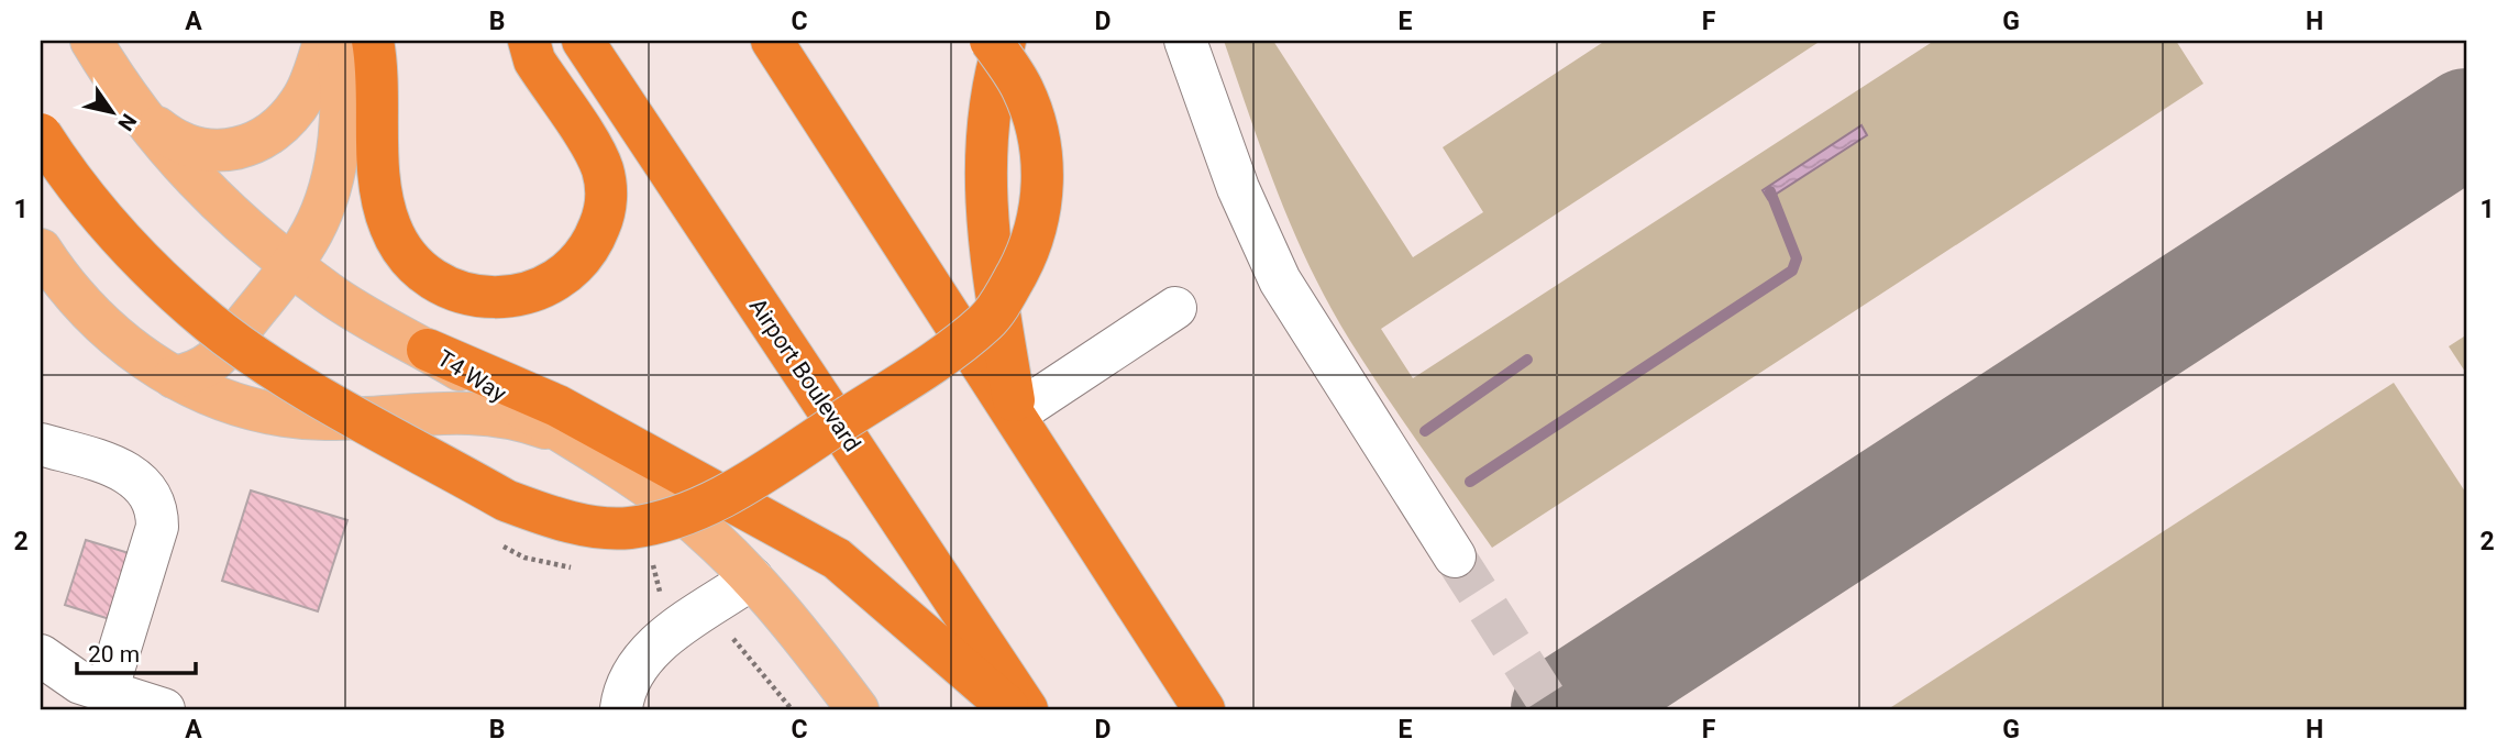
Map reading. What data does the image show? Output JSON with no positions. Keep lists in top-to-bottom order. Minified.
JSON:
{"streets":{"highway":["Airport Boulevard"],"main road":["T4 Way"]},"scale_bar":"20 m","north":"bottom right","grid":{"columns":["A","B","C","D","E","F","G","H"],"rows":["1","2"]}}
